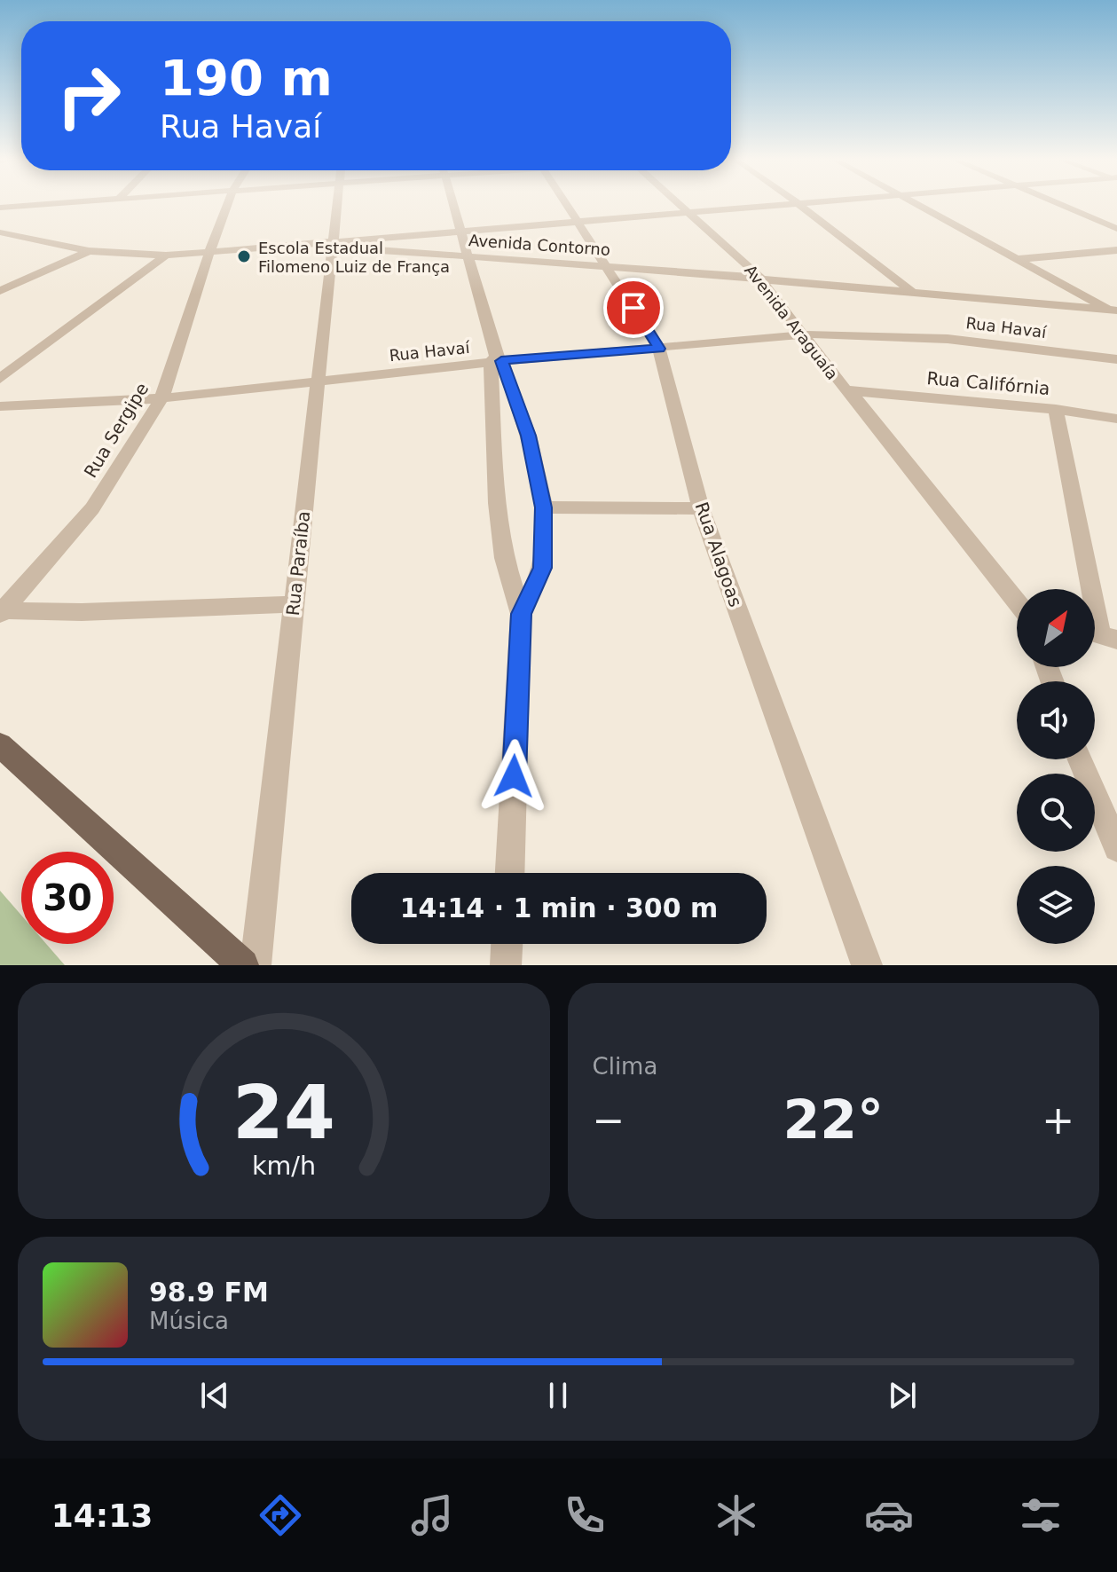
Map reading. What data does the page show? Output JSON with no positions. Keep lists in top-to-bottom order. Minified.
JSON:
{"streets":{"street":["Avenida Contorno","Avenida Araguaía","Rua Havaí","Rua Califórnia","Rua Sergipe","Rua Alagoas","Rua Paraíba"]},"crossings":[["Avenida Contorno","Avenida Araguaía"],["Avenida Contorno","Rua Alagoas"],["Avenida Contorno","Rua Paraíba"],["Avenida Araguaía","Rua Havaí"],["Avenida Araguaía","Rua Califórnia"],["Rua Havaí","Rua Sergipe"],["Rua Havaí","Rua Alagoas"],["Rua Havaí","Rua Paraíba"]],"places":["Escola Estadual Filomeno Luiz de França"],"north":"top right","page":{"turn":["190 m","Rua Havaí"],"limit":"30","trip":"14:14 · 1 min · 300 m","tile":"Clima","heat":["−","22°","+"],"song":["98.9 FM","Música"],"tabs":"14:13","gauge":["24","km/h"]}}
